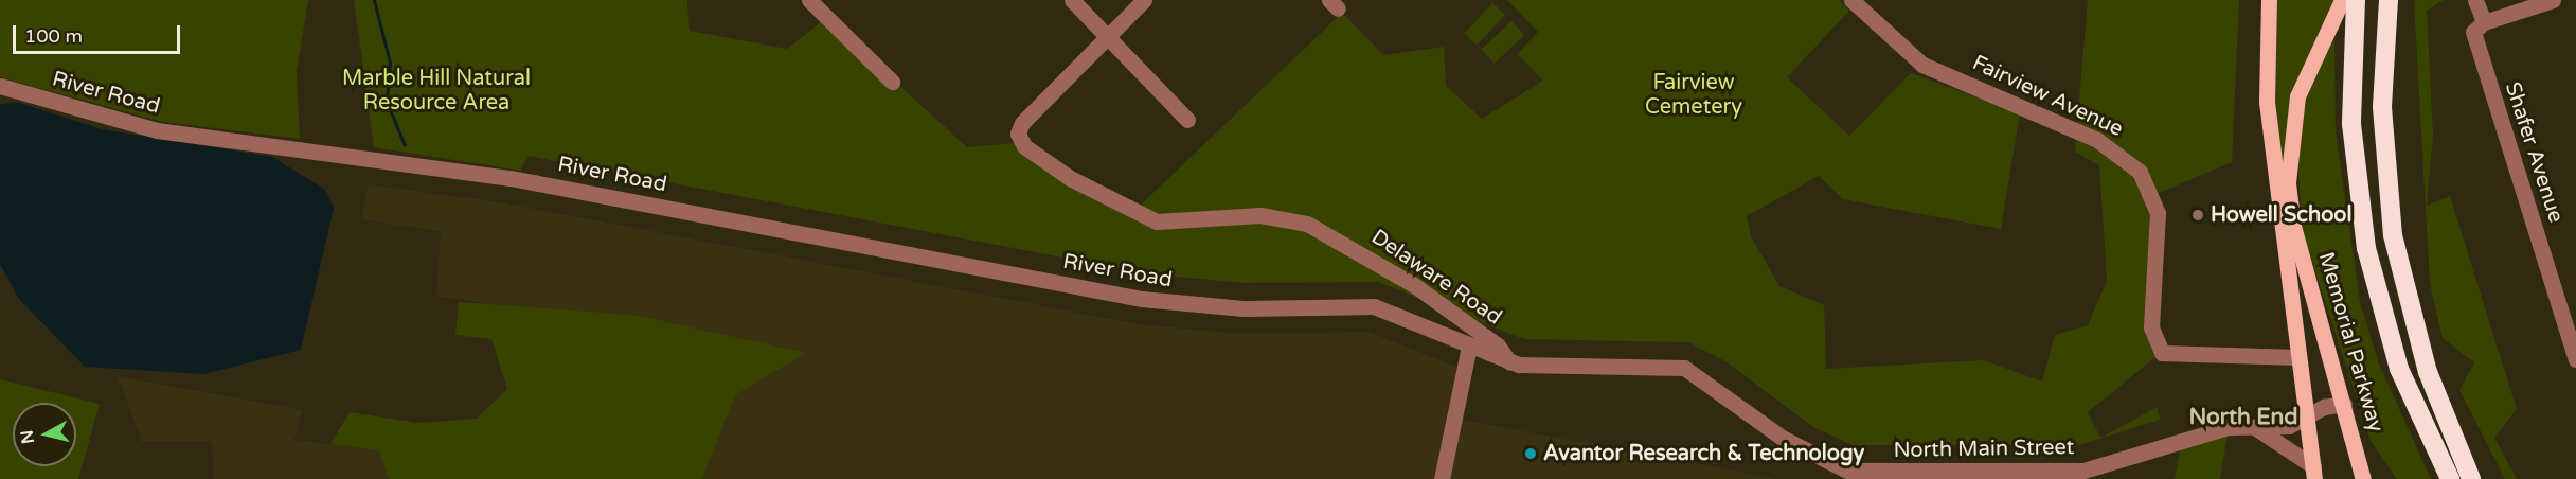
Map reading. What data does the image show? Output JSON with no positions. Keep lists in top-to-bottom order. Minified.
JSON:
{"streets":{"main road":["Memorial Parkway"],"street":["River Road","Fairview Avenue","Shafer Avenue","Delaware Road","North Main Street"]},"crossings":[["River Road","North Main Street"],["Fairview Avenue","Memorial Parkway"],["Delaware Road","North Main Street"],["Memorial Parkway","North Main Street"]],"districts":["North End"],"parks":["Marble Hill Natural Resource Area","Fairview Cemetery"],"places":["Howell School","Avantor Research & Technology"],"scale_bar":"100 m","north":"left"}
